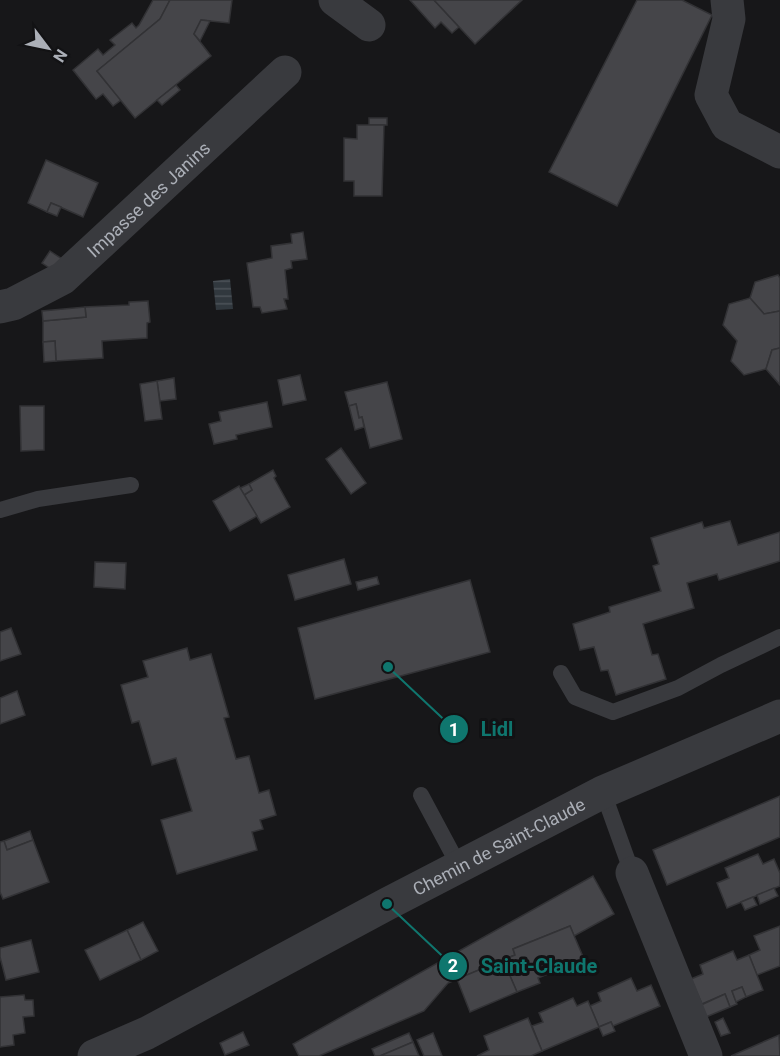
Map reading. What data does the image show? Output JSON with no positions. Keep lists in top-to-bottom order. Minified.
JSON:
{"streets":{"street":["Impasse des Janins","Chemin de Saint-Claude"]},"places":["Lidl","Saint-Claude"],"north":"bottom right"}
